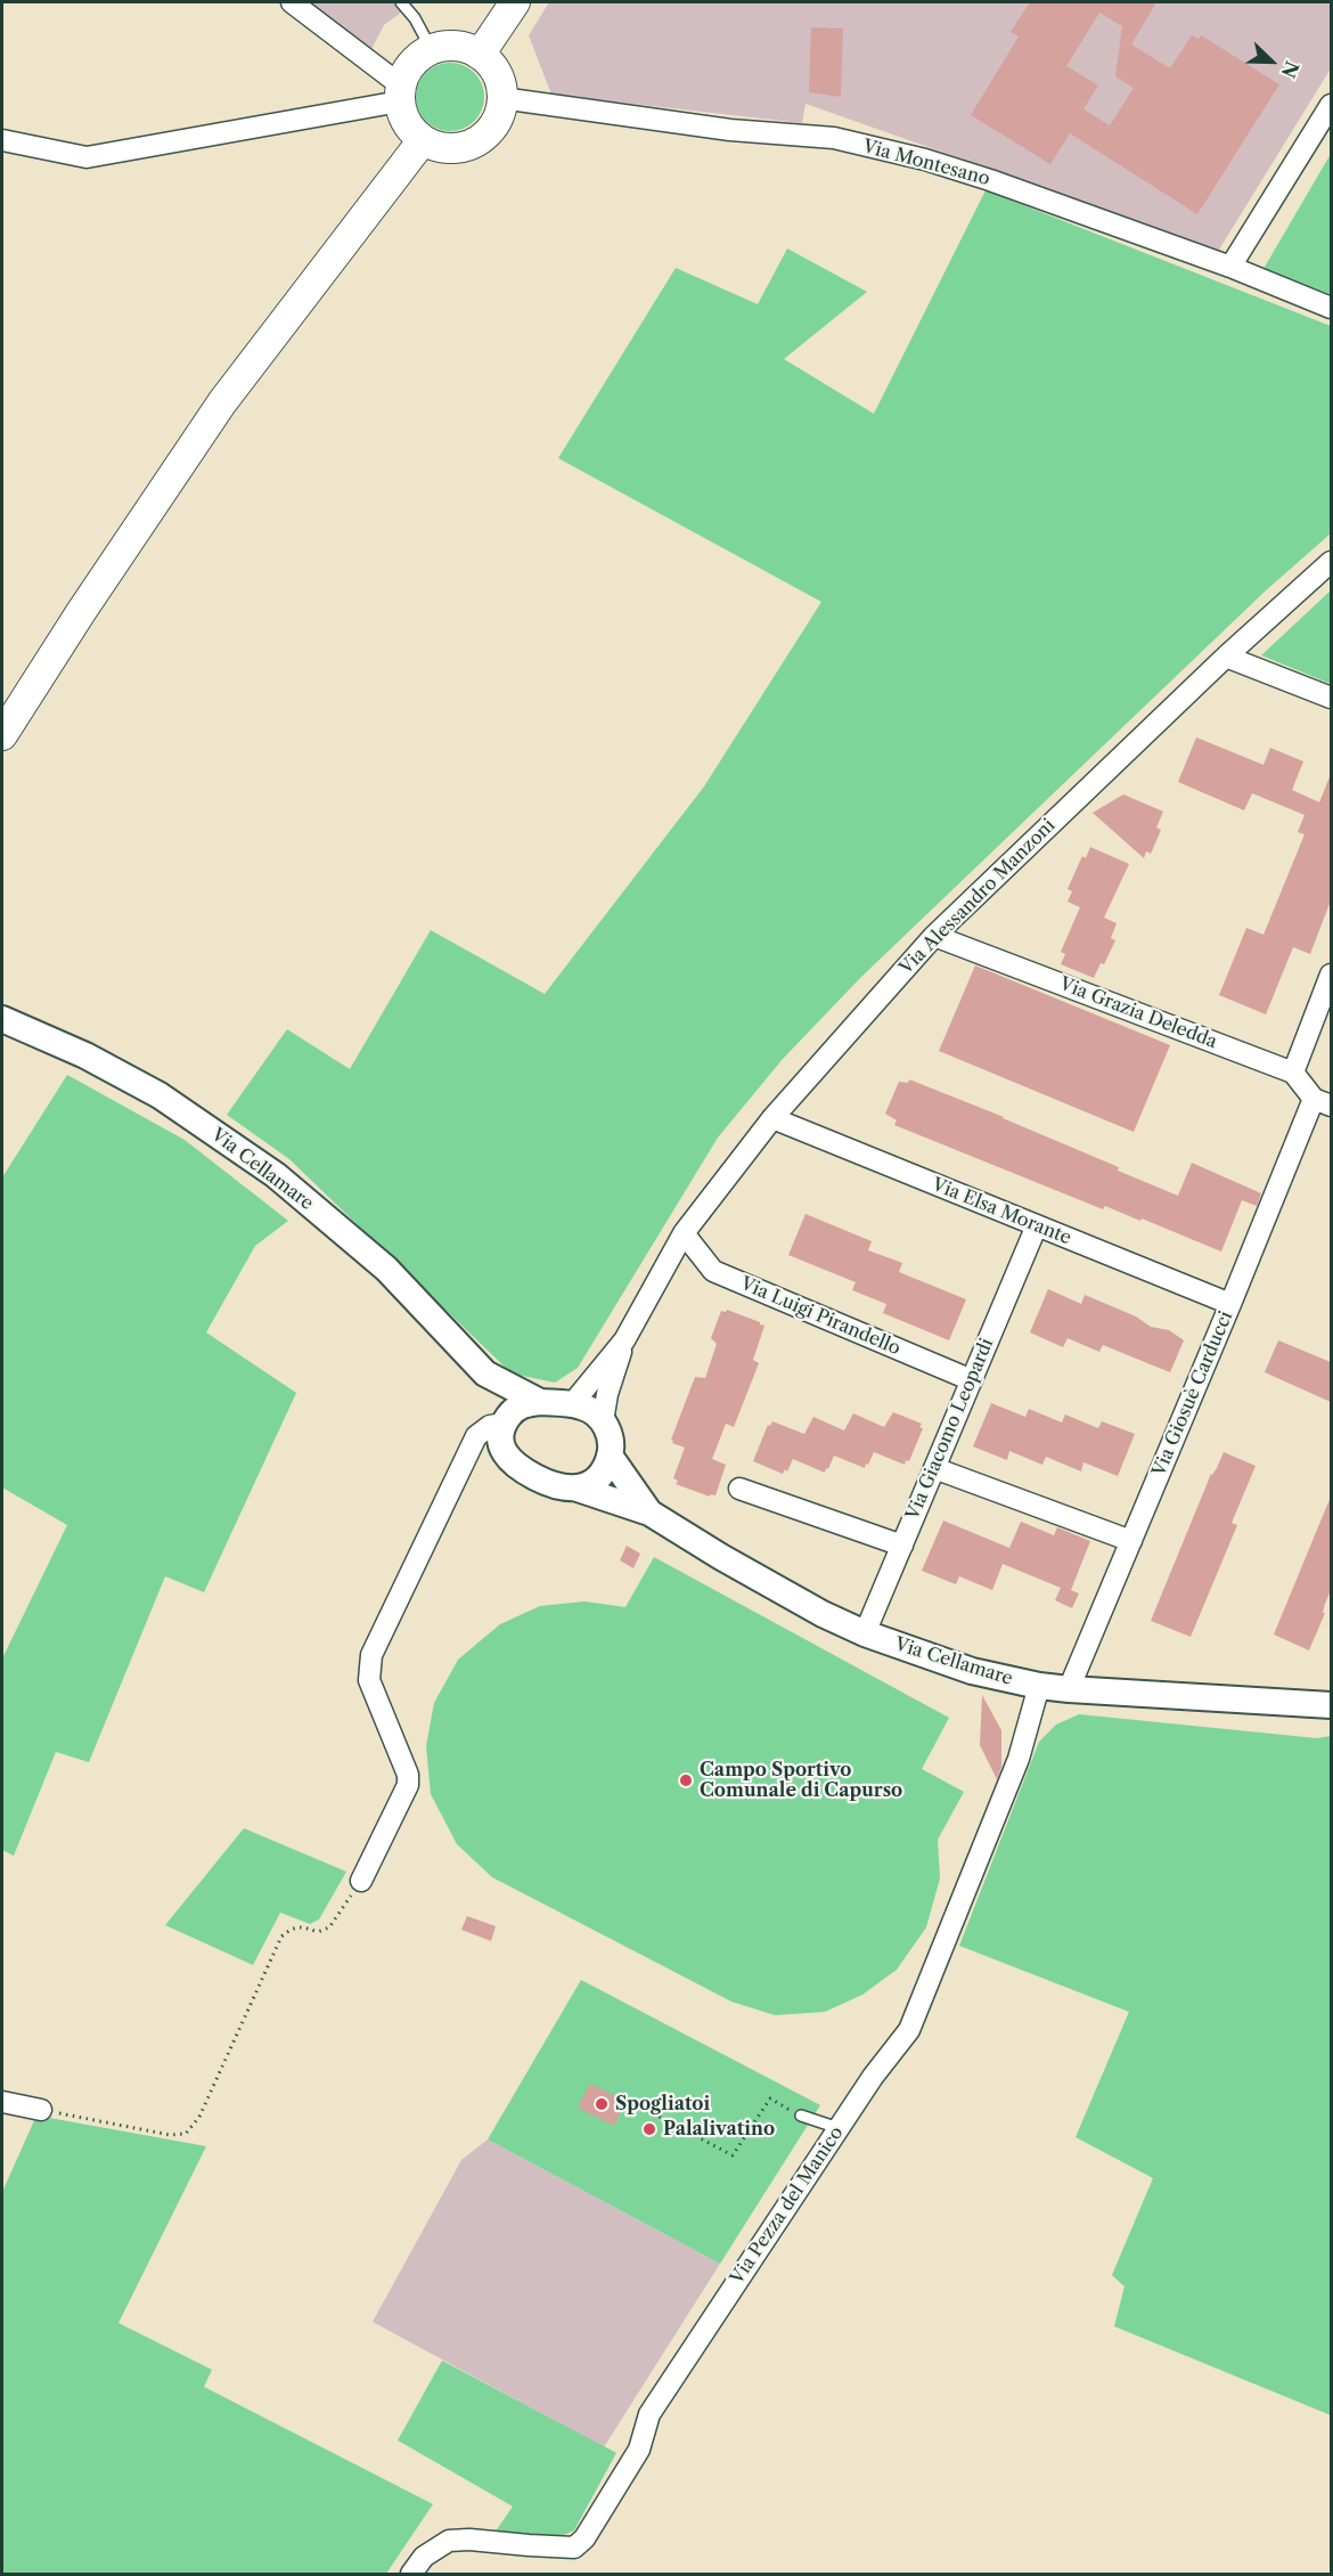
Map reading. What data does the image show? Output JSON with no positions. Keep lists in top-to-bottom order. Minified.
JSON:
{"streets":{"street":["Via Montesano","Via Alessandro Manzoni","Via Grazia Deledda","Via Cellamare","Via Elsa Morante","Via Luigi Pirandello","Via Giosuè Carducci","Via Giacomo Leopardi","Via Pezza del Manico"]},"crossings":[["Via Alessandro Manzoni","Via Grazia Deledda"],["Via Alessandro Manzoni","Via Cellamare"],["Via Alessandro Manzoni","Via Elsa Morante"],["Via Alessandro Manzoni","Via Luigi Pirandello"],["Via Cellamare","Via Giosuè Carducci"],["Via Cellamare","Via Giacomo Leopardi"],["Via Cellamare","Via Pezza del Manico"],["Via Elsa Morante","Via Giosuè Carducci"],["Via Elsa Morante","Via Giacomo Leopardi"],["Via Luigi Pirandello","Via Giacomo Leopardi"]],"places":["Campo Sportivo Comunale di Capurso","Spogliatoi","Palalivatino"],"north":"bottom right"}
